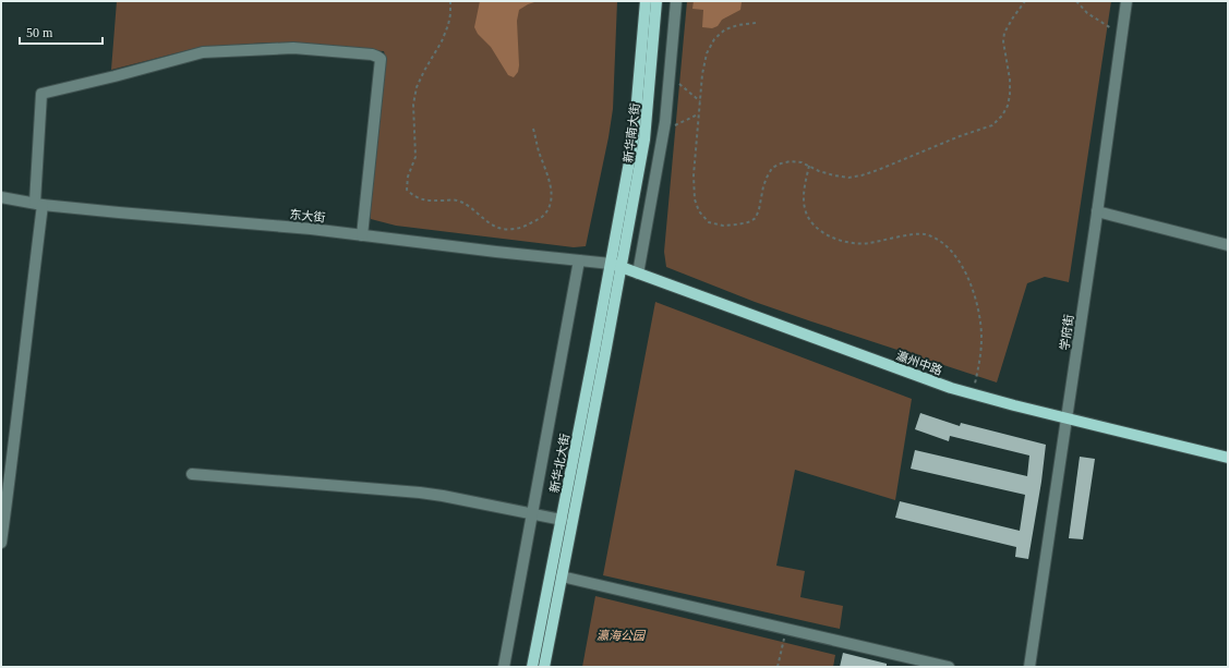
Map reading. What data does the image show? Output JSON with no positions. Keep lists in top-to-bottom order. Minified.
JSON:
{"streets":{"main road":["新华南大街","瀛州中路","新华北大街"],"street":["东大街","学府街"]},"crossings":[["新华南大街","东大街"],["新华南大街","瀛州中路"],["新华南大街","新华北大街"],["东大街","瀛州中路"],["东大街","新华北大街"],["学府街","瀛州中路"],["瀛州中路","新华北大街"]],"parks":["瀛海公园"],"scale_bar":"50 m"}
